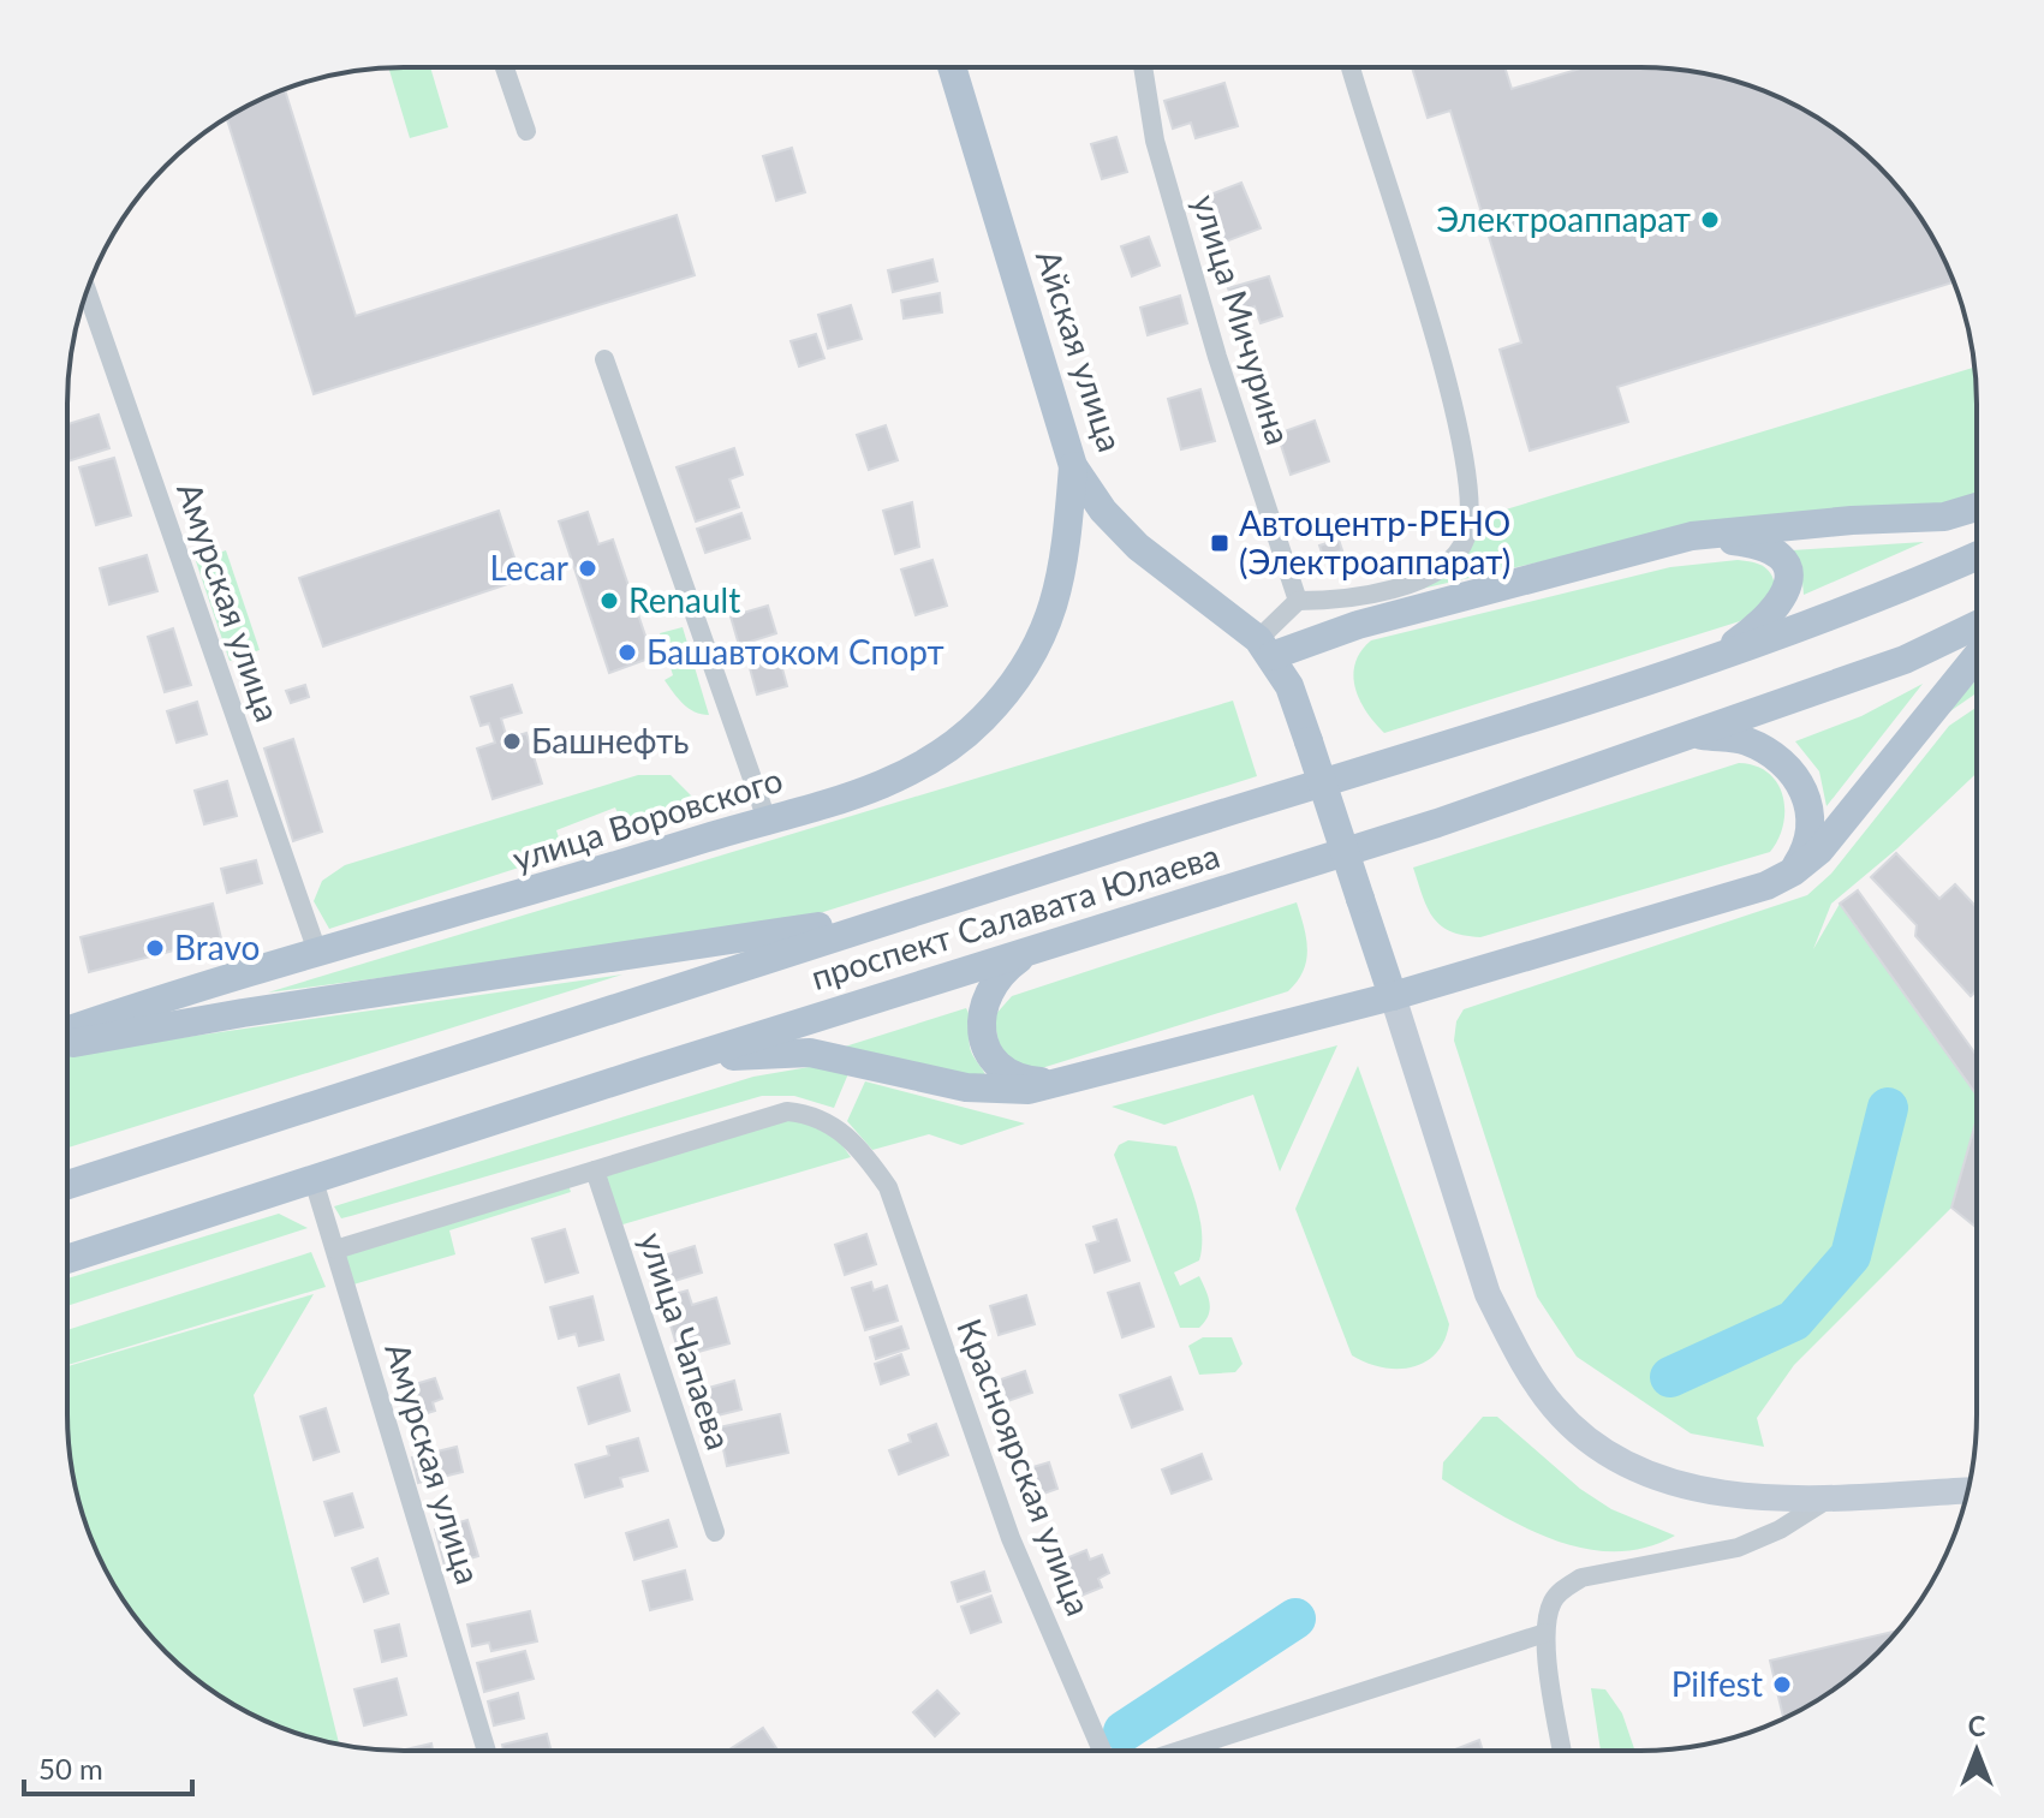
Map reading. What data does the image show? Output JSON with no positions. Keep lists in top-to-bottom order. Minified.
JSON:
{"streets":{"main road":["Айская улица","улица Воровского","проспект Салавата Юлаева"],"street":["улица Мичурина","Амурская улица","улица Чапаева","Красноярская улица"]},"crossings":[["Айская улица","улица Воровского"],["Амурская улица","улица Воровского"],["Амурская улица","проспект Салавата Юлаева"],["Амурская улица","Красноярская улица"],["улица Чапаева","Красноярская улица"]],"places":{"other":["Электроаппарат","Lecar","Renault","Башавтоком Спорт","Башнефть","Bravo","Pilfest"],"transit":["Автоцентр-РЕНО (Электроаппарат)"]},"scale_bar":"50 m","north":"top"}
